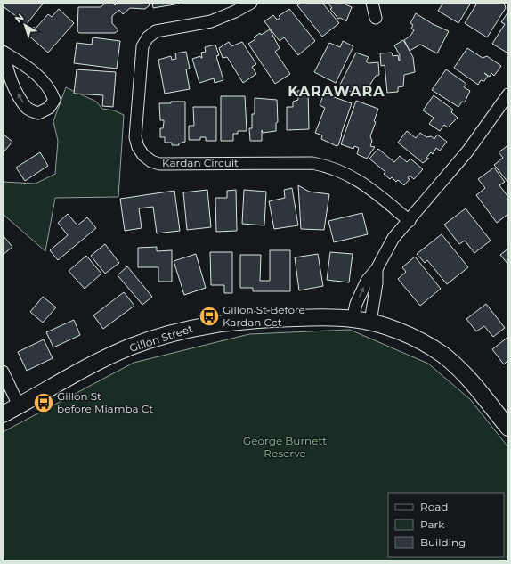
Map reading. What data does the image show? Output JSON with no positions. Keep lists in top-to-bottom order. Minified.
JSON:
{"streets":{"street":["Kardan Circuit","Gillon Street"]},"districts":["KARAWARA"],"parks":["George Burnett Reserve"],"places":{"bus stop":["Gillon St Before Kardan Cct","Gillon St before Miamba Ct"]},"legend":["Road","Park","Building"],"north":"top left"}
